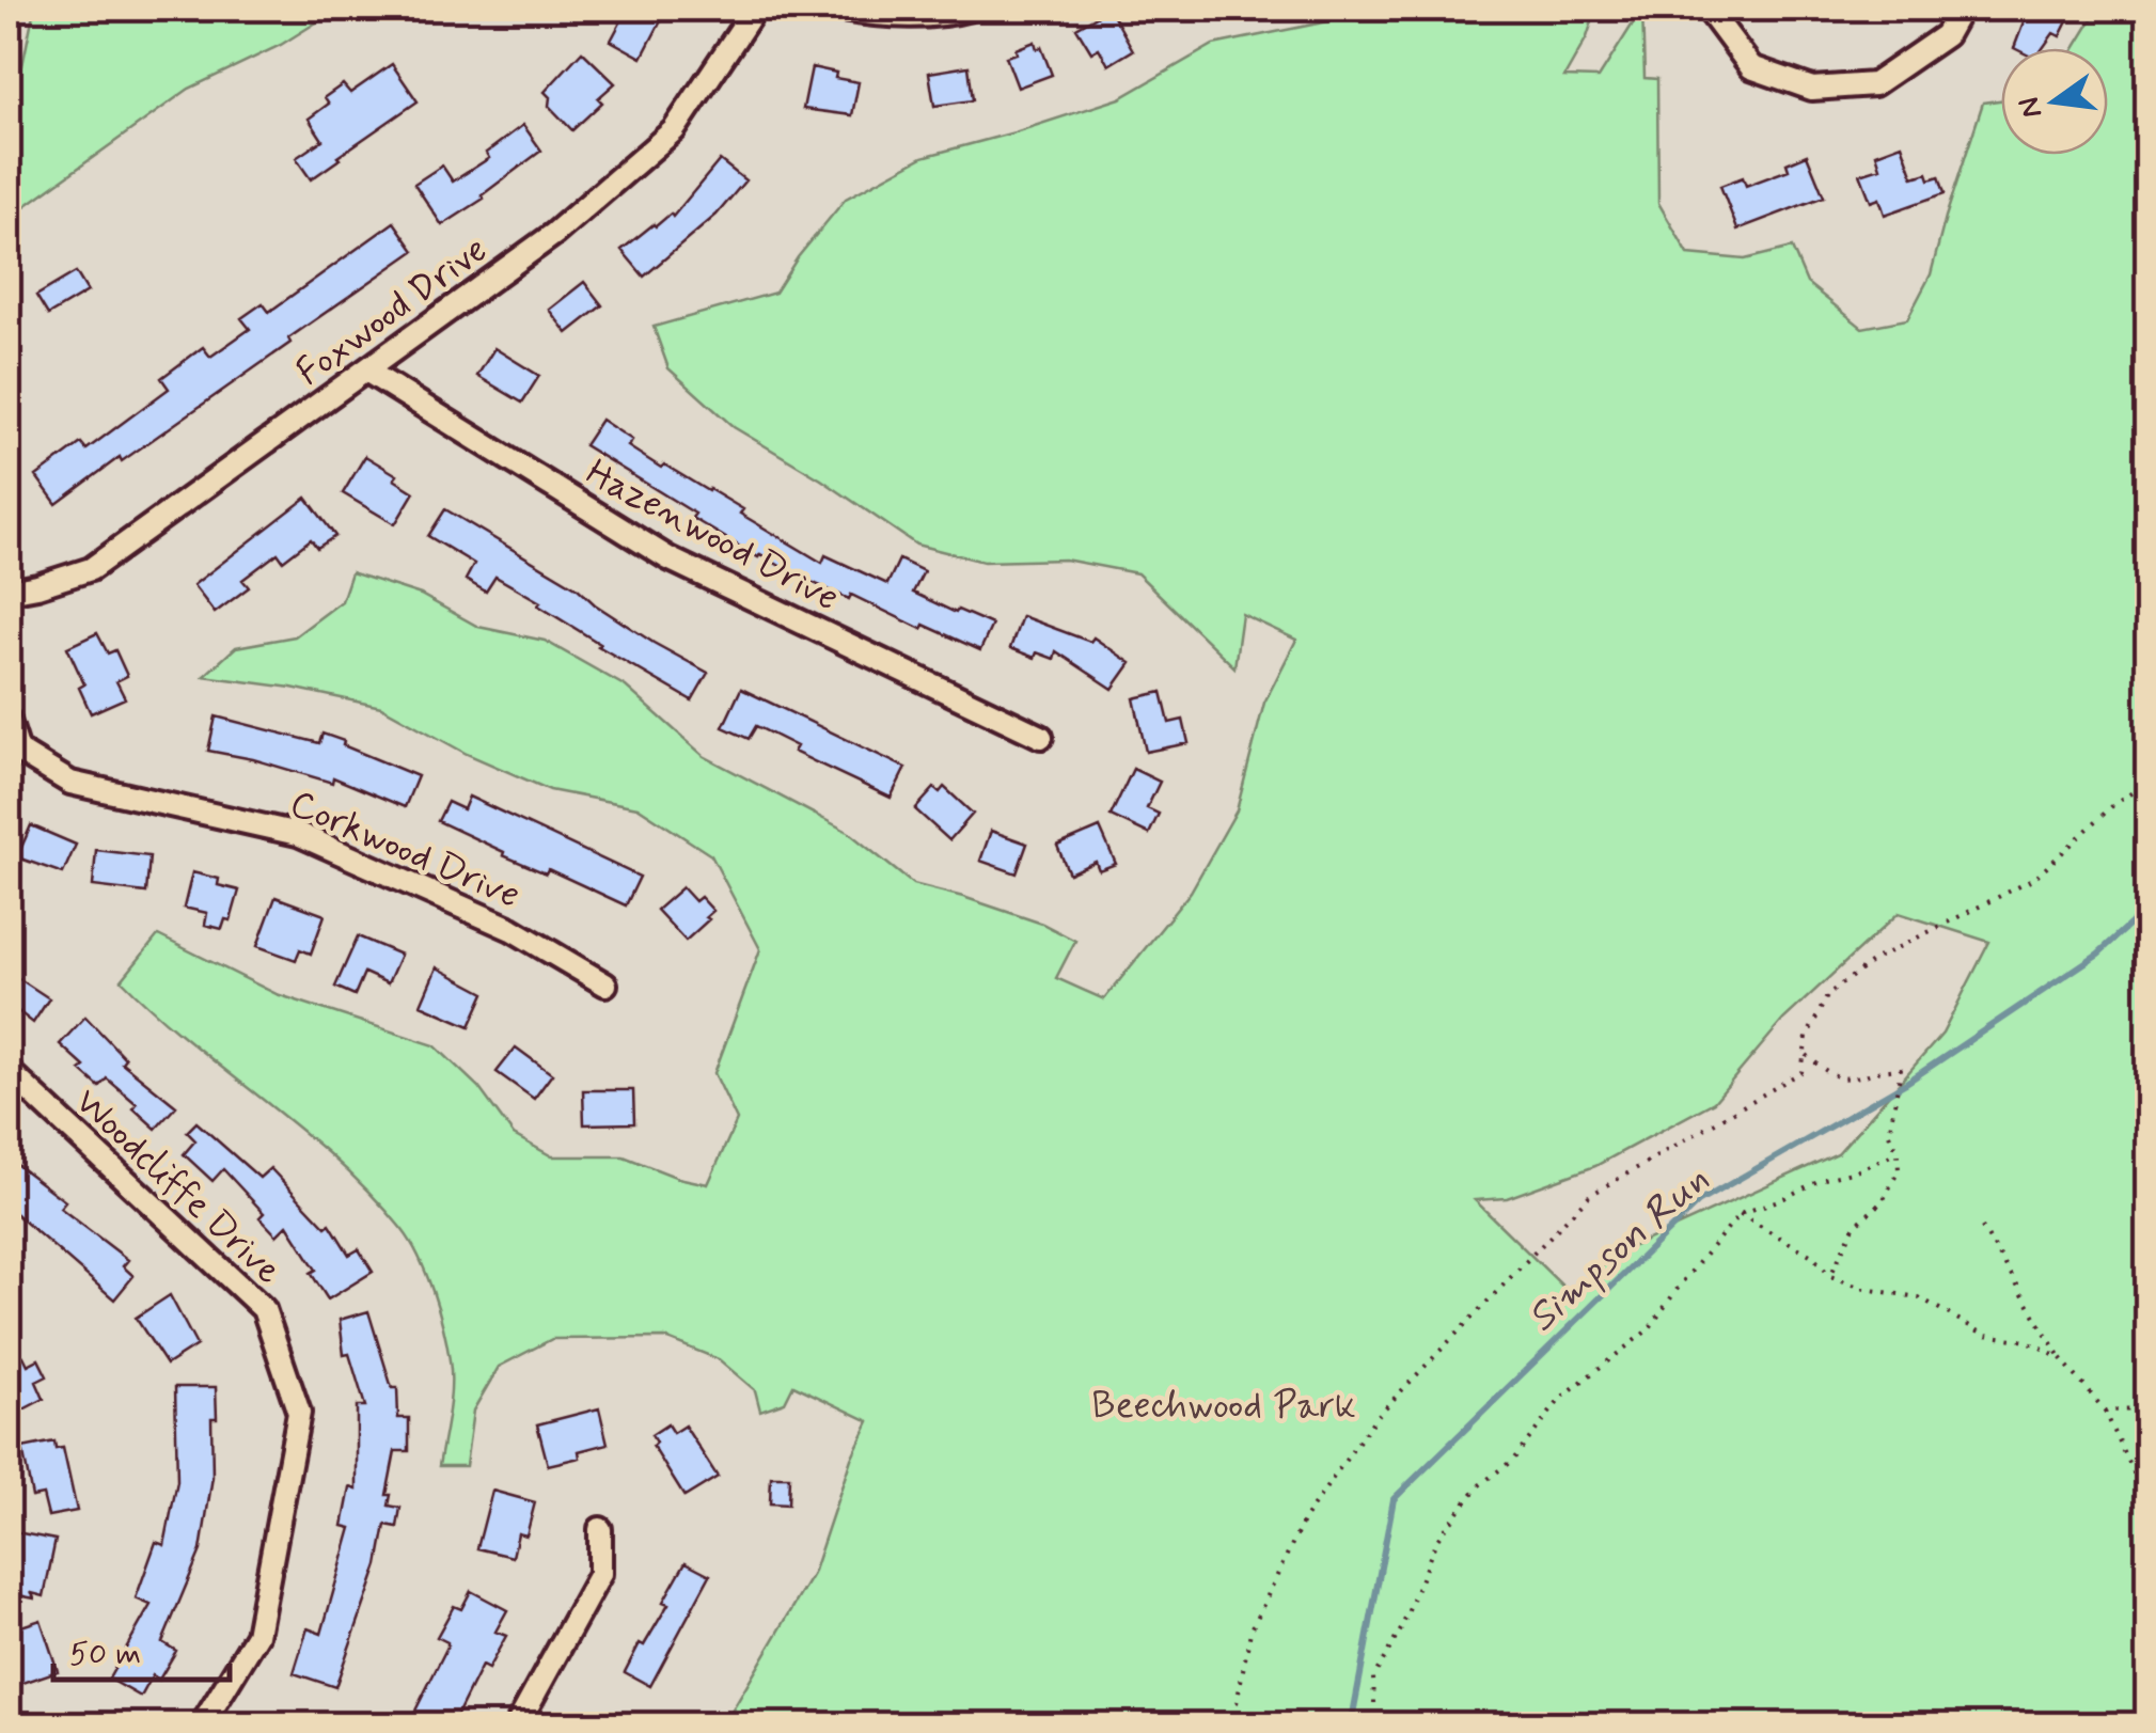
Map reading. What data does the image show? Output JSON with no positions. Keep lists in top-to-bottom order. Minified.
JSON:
{"streets":{"street":["Foxwood Drive","Hazenwood Drive","Corkwood Drive","Woodcliffe Drive"]},"crossings":[["Foxwood Drive","Hazenwood Drive"]],"water":["Simpson Run"],"parks":["Beechwood Park"],"scale_bar":"50 m","north":"left"}
